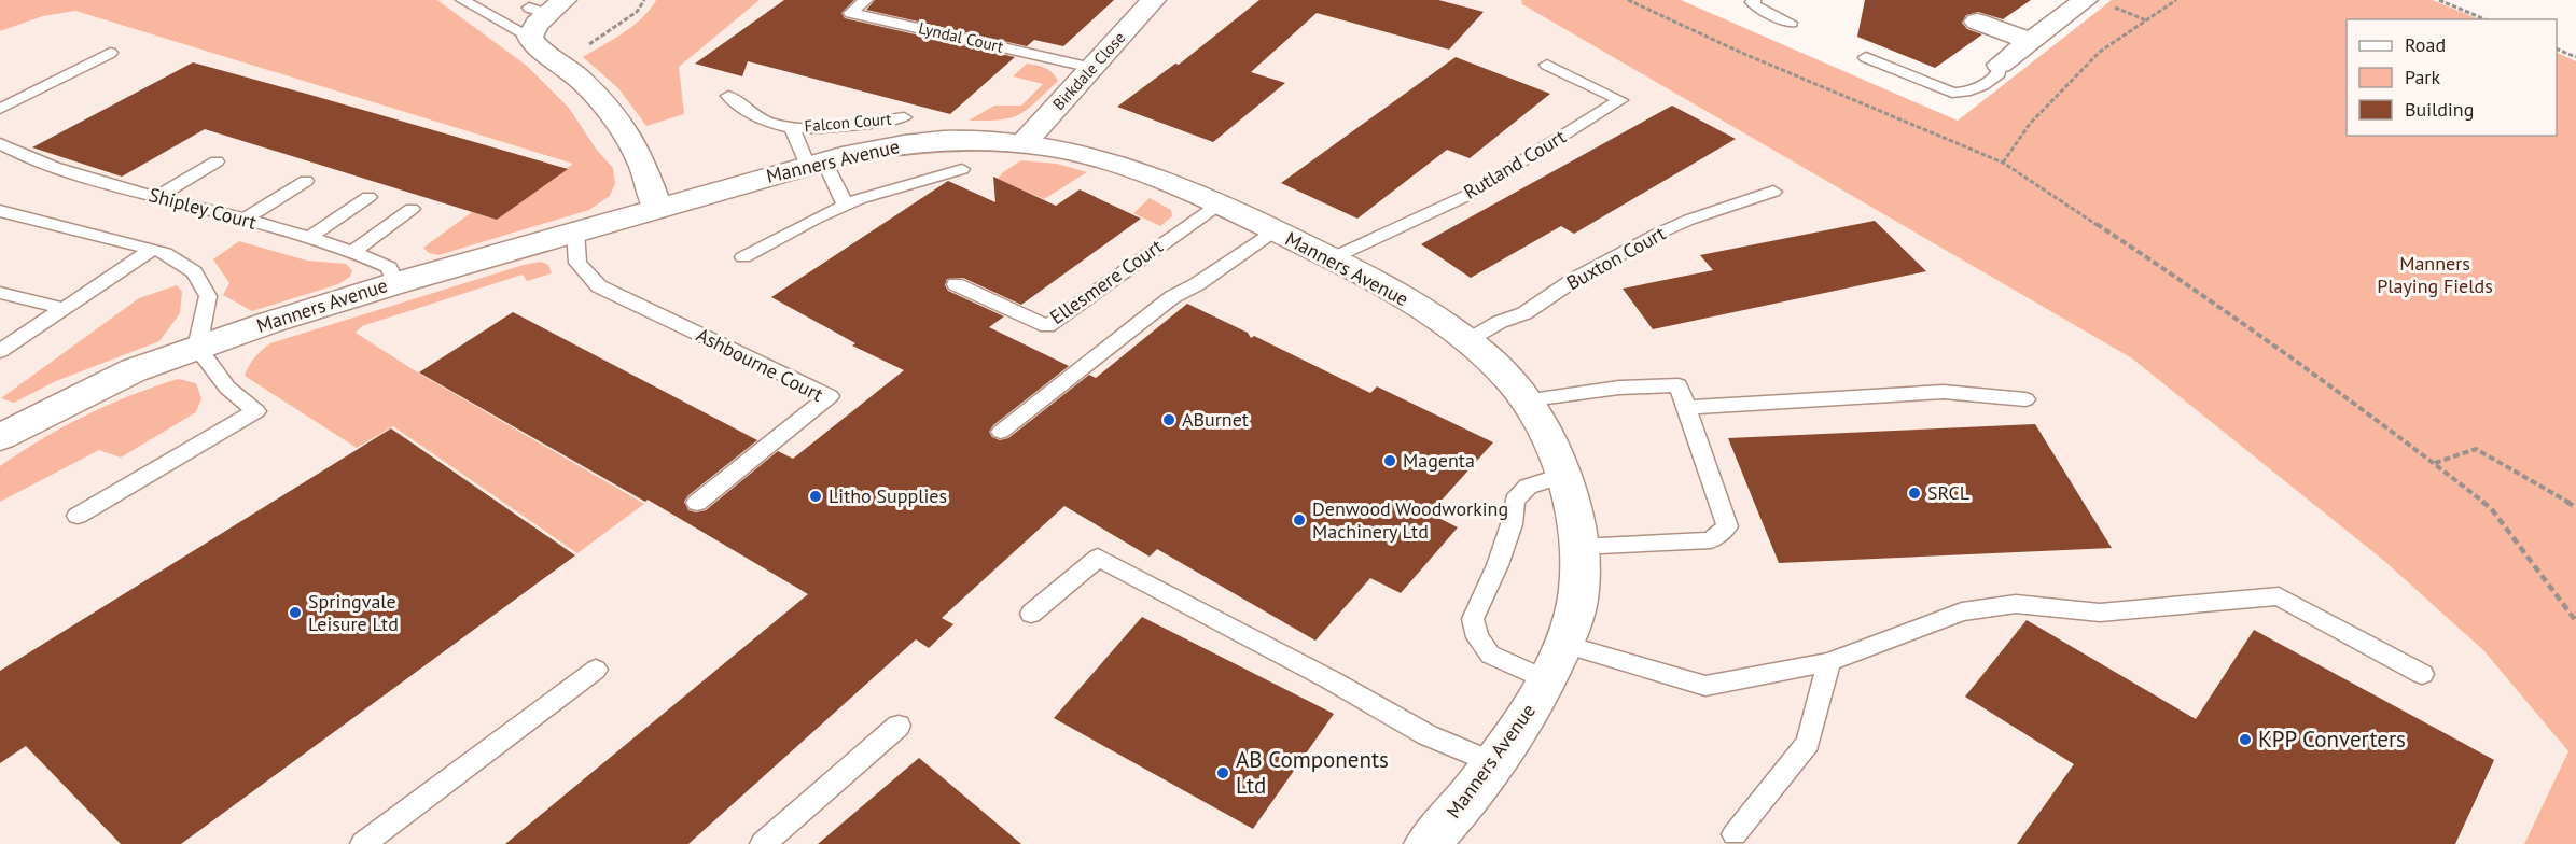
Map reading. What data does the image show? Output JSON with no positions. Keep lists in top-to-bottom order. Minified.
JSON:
{"streets":{"street":["Birkdale Close","Manners Avenue"],"lane":["Lyndal Court","Falcon Court","Rutland Court","Shipley Court","Buxton Court","Ellesmere Court","Ashbourne Court"]},"crossings":[["Lyndal Court","Birkdale Close"],["Birkdale Close","Manners Avenue"],["Falcon Court","Manners Avenue"],["Manners Avenue","Rutland Court"],["Manners Avenue","Shipley Court"],["Manners Avenue","Buxton Court"],["Manners Avenue","Ellesmere Court"],["Manners Avenue","Ashbourne Court"]],"parks":["Manners Playing Fields"],"places":["ABurnet","Magenta","SRCL","Litho Supplies","Denwood Woodworking Machinery Ltd","Springvale Leisure Ltd","KPP Converters","AB Components Ltd"],"legend":["Road","Park","Building"]}
